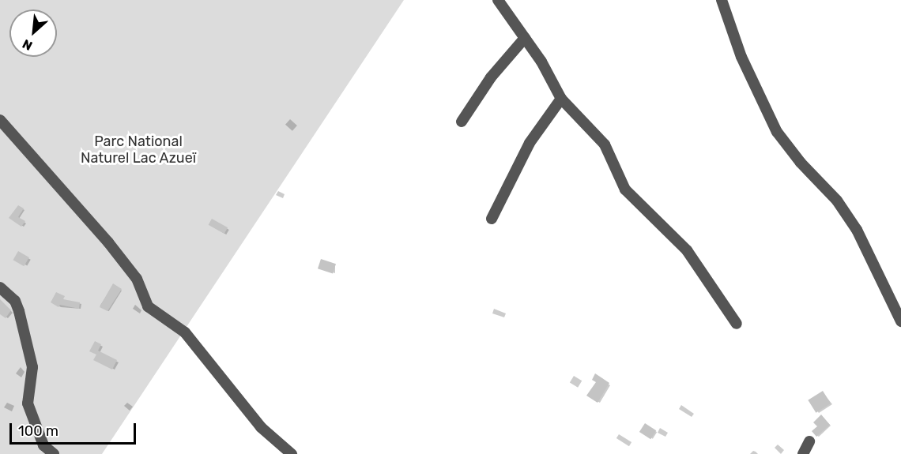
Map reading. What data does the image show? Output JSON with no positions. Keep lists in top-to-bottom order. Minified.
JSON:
{"parks":["Parc National Naturel Lac Azueï"],"scale_bar":"100 m","north":"bottom left"}
